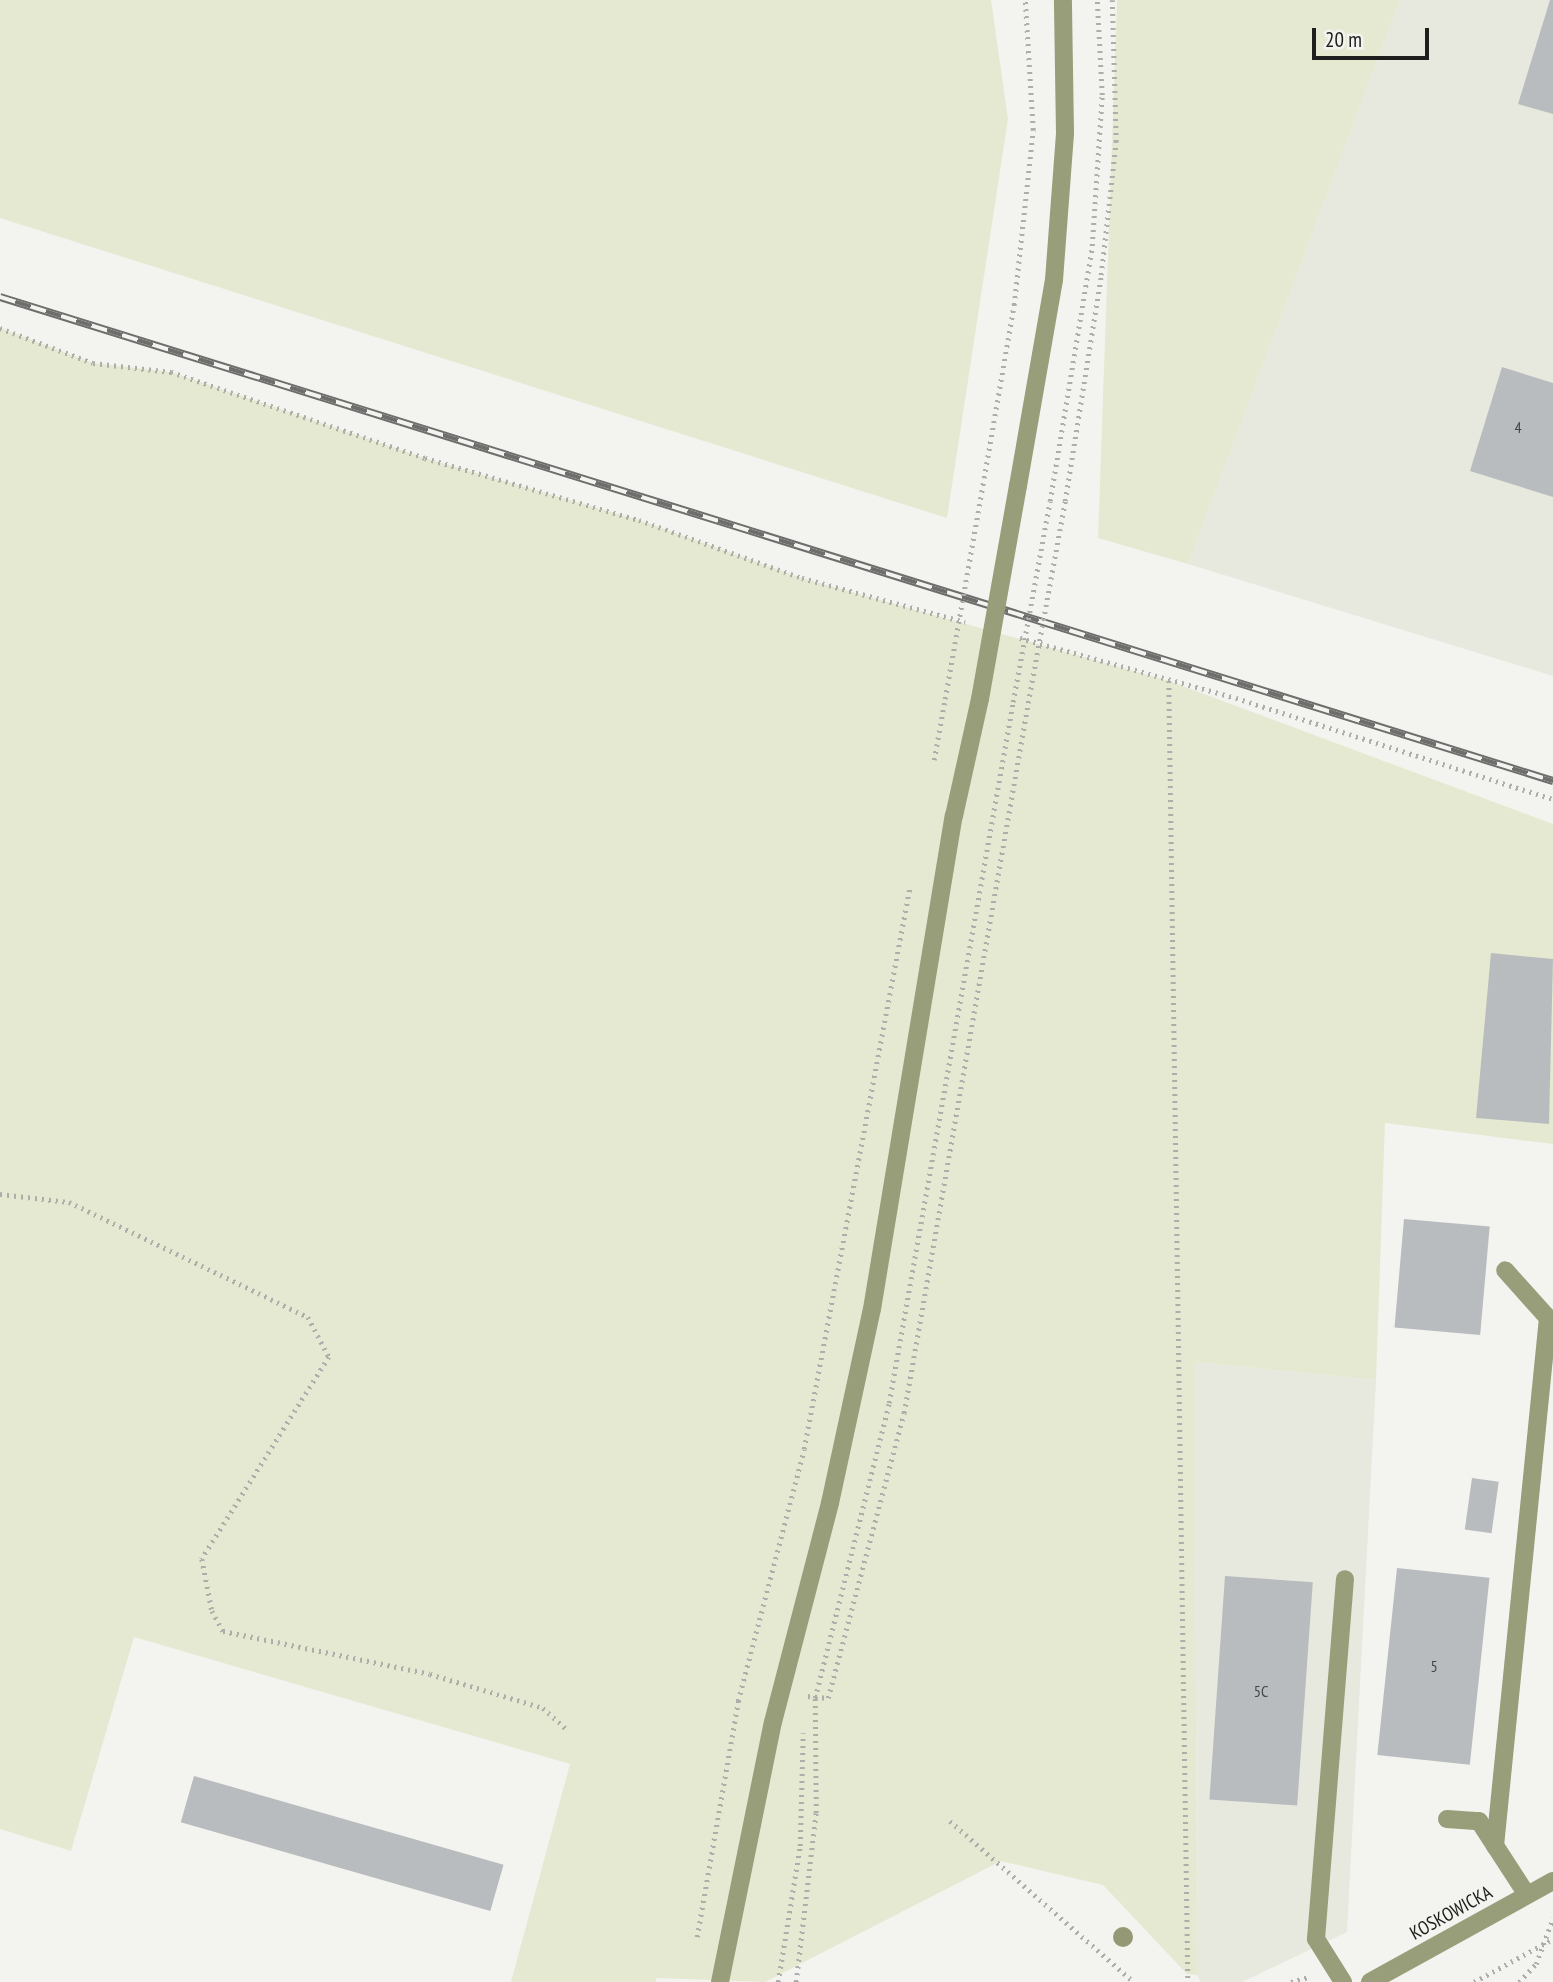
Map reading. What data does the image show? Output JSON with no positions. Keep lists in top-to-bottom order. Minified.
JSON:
{"streets":{"street":["KOSKOWICKA"]},"house_numbers":["4","5","5C"],"scale_bar":"20 m"}
